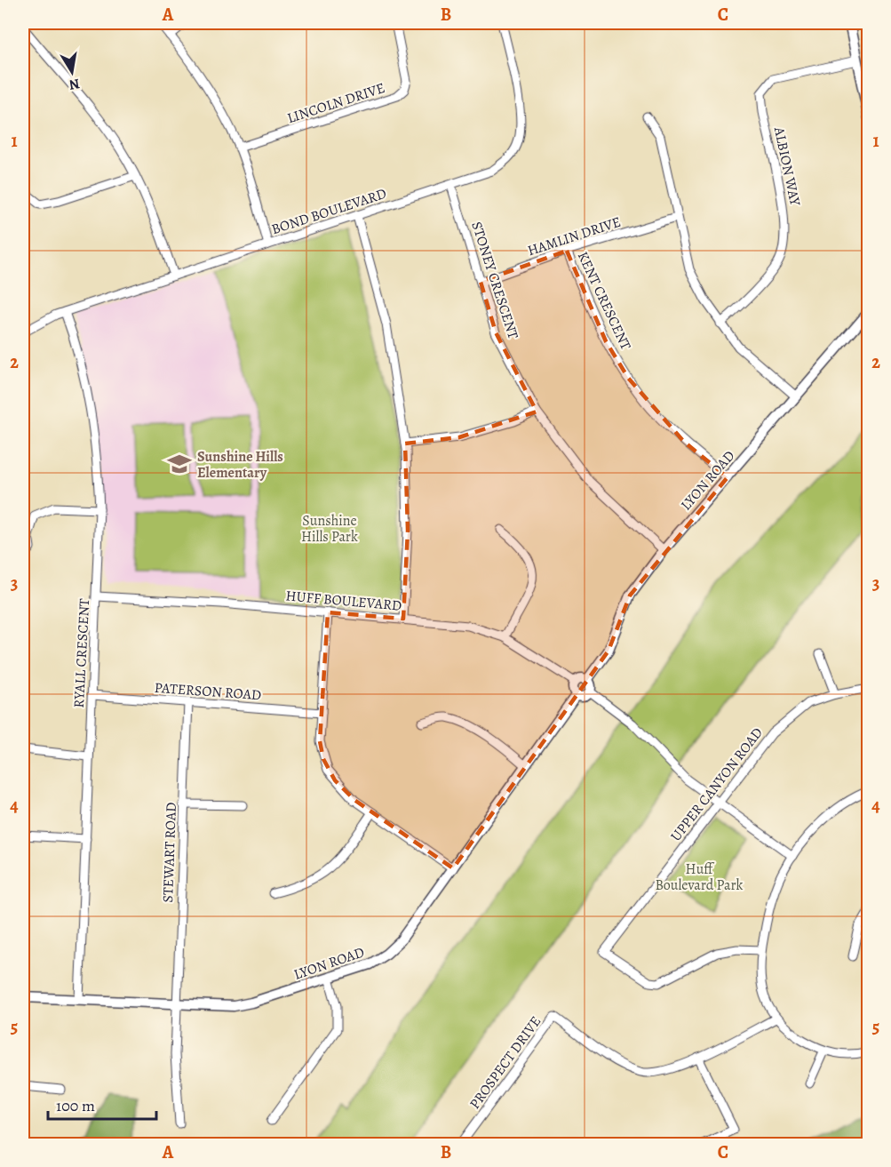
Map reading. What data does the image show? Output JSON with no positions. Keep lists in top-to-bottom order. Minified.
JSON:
{"streets":{"street":["LINCOLN DRIVE","ALBION WAY","BOND BOULEVARD","HAMLIN DRIVE","STONEY CRESCENT","KENT CRESCENT","LYON ROAD","HUFF BOULEVARD","RYALL CRESCENT","PATERSON ROAD","UPPER CANYON ROAD","STEWART ROAD","PROSPECT DRIVE"]},"crossings":[["BOND BOULEVARD","STONEY CRESCENT"],["BOND BOULEVARD","RYALL CRESCENT"],["HAMLIN DRIVE","STONEY CRESCENT"],["HAMLIN DRIVE","KENT CRESCENT"],["STONEY CRESCENT","LYON ROAD"],["KENT CRESCENT","LYON ROAD"],["LYON ROAD","HUFF BOULEVARD"],["LYON ROAD","RYALL CRESCENT"],["LYON ROAD","STEWART ROAD"],["HUFF BOULEVARD","RYALL CRESCENT"],["RYALL CRESCENT","PATERSON ROAD"],["PATERSON ROAD","STEWART ROAD"]],"parks":["Sunshine Hills Park","Huff Boulevard Park"],"places":{"school or university":["Sunshine Hills Elementary"]},"scale_bar":"100 m","north":"bottom","grid":{"columns":["A","B","C"],"rows":["1","2","3","4","5"]}}
